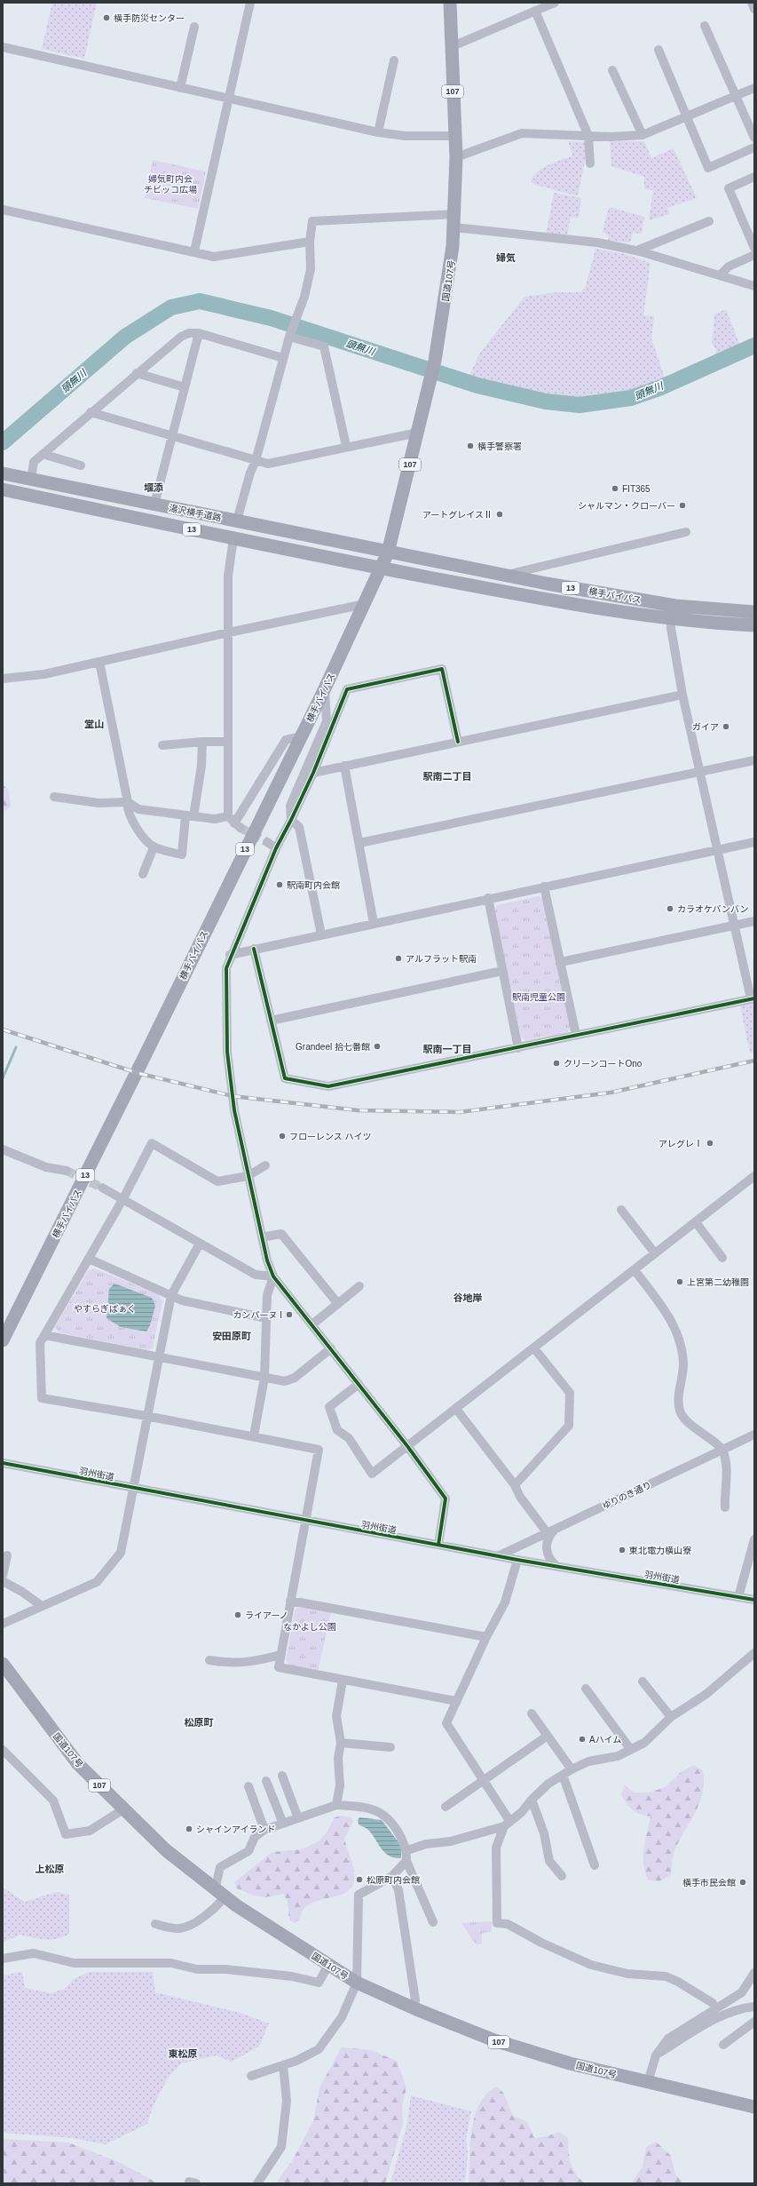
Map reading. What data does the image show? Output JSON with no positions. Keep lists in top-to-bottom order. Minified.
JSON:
{"streets":{"highway":["107","国道107号","湯沢横手道路","13","横手バイパス"],"street":["羽州街道","ゆりのき通り"]},"crossings":[["国道107号","湯沢横手道路"],["国道107号","横手バイパス"],["湯沢横手道路","横手バイパス"],["羽州街道","ゆりのき通り"]],"districts":["婦気","堰添","堂山","駅南二丁目","駅南一丁目","谷地岸","安田原町","松原町","上松原","東松原"],"water":["頭無川"],"parks":["婦気町内会 チビッコ広場","駅南児童公園","やすらぎぱぁく","なかよし公園"],"places":["横手防災センター","横手警察署","FIT365","シャルマン・クローバー","アートグレイスⅡ","ガイア","駅南町内会館","カラオケバンバン","アルフラット駅南","Grandeel 拾七番館","クリーンコートOno","フローレンス ハイツ","アレグレⅠ","上宮第二幼稚園","カンパーヌ I","東北電力横山寮","ライアーノ","Aハイム","シャインアイランド","松原町内会館","横手市民会館"]}
